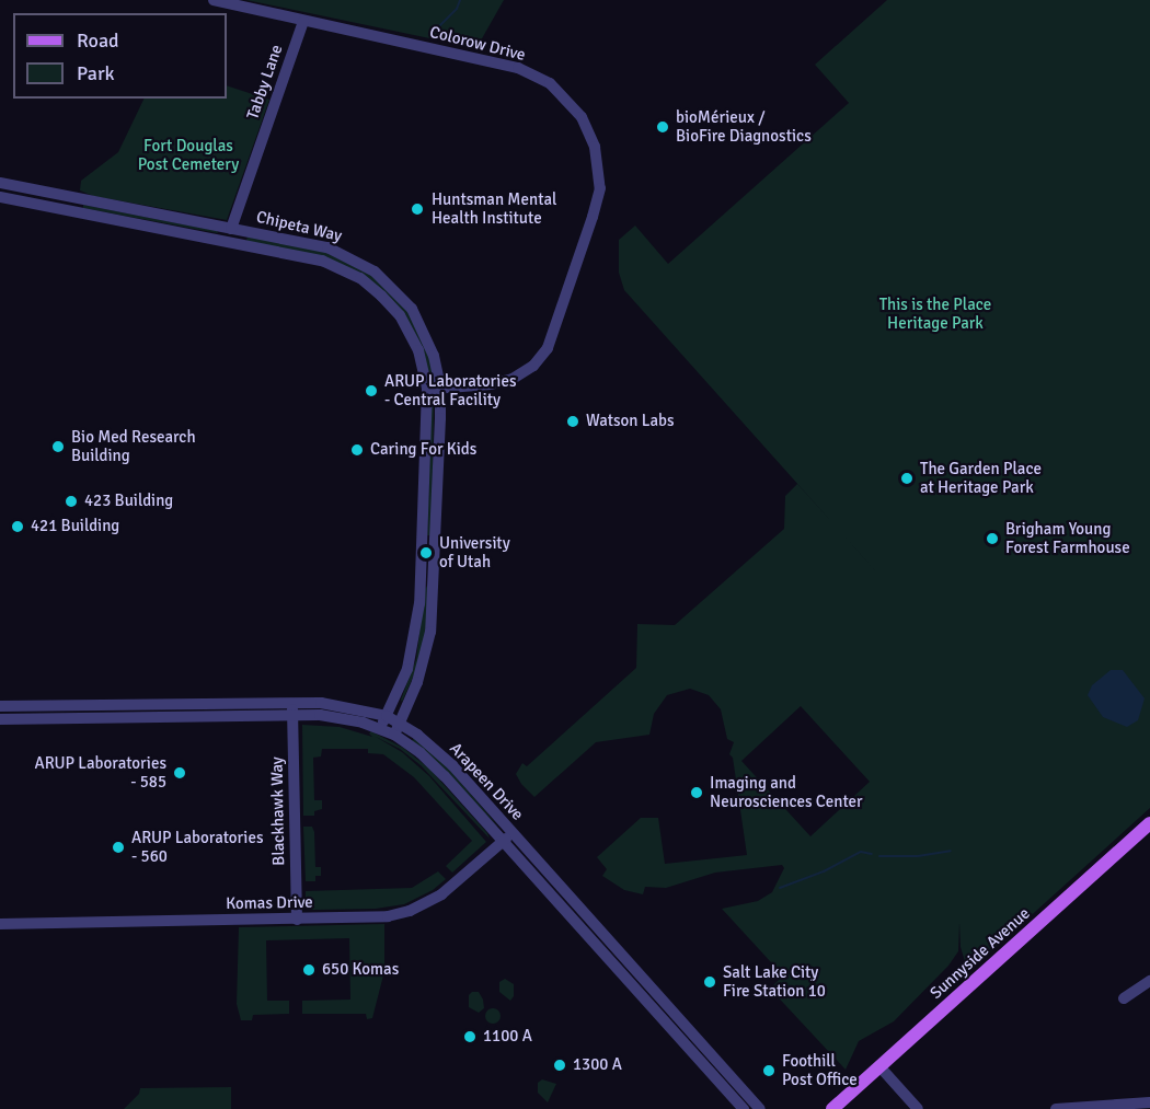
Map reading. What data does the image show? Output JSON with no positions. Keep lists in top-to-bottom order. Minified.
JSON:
{"streets":{"main road":["Sunnyside Avenue"],"street":["Colorow Drive","Tabby Lane","Chipeta Way","Arapeen Drive","Blackhawk Way","Komas Drive"]},"crossings":[["Colorow Drive","Tabby Lane"],["Colorow Drive","Chipeta Way"],["Tabby Lane","Chipeta Way"],["Chipeta Way","Arapeen Drive"],["Arapeen Drive","Blackhawk Way"],["Arapeen Drive","Komas Drive"],["Blackhawk Way","Komas Drive"]],"parks":["Fort Douglas Post Cemetery","This is the Place Heritage Park"],"places":["bioMérieux / BioFire Diagnostics","Huntsman Mental Health Institute","ARUP Laboratories - Central Facility","Watson Labs","Bio Med Research Building","Caring For Kids","The Garden Place at Heritage Park","423 Building","421 Building","Brigham Young Forest Farmhouse","University of Utah","ARUP Laboratories - 585","Imaging and Neurosciences Center","ARUP Laboratories - 560","650 Komas","Salt Lake City Fire Station 10","1100 A","1300 A","Foothill Post Office"],"legend":["Road","Park"]}
